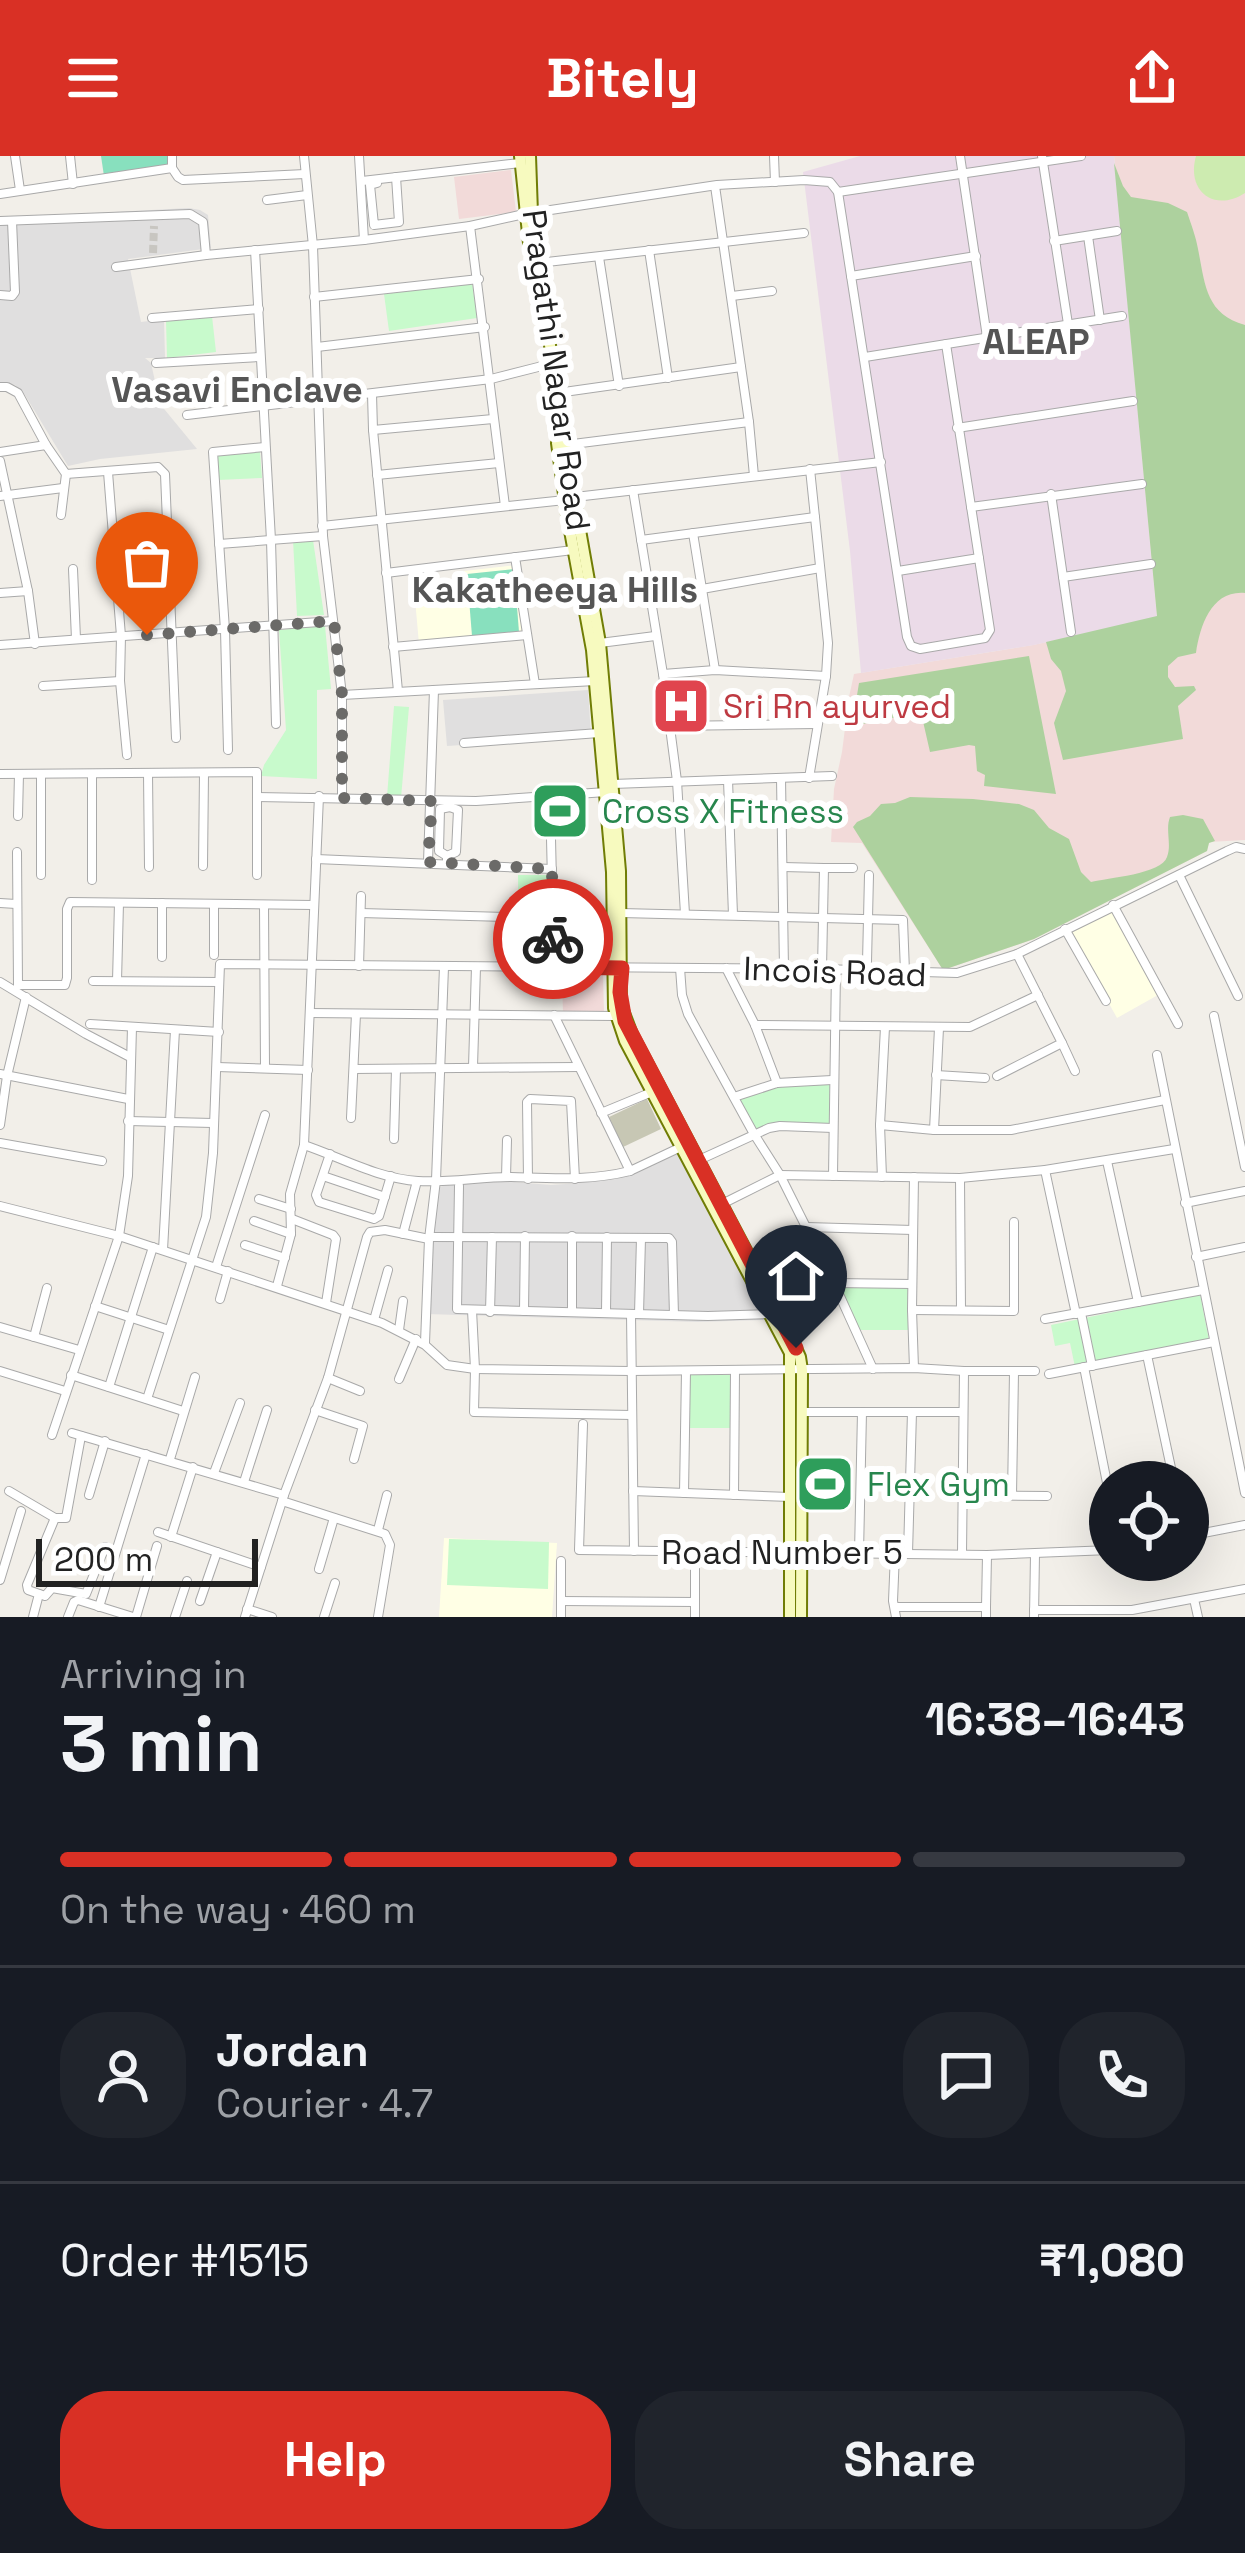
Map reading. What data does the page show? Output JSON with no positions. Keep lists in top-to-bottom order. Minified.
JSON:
{"streets":{"main road":["Pragathi Nagar Road"],"street":["Incois Road","Road Number 5"]},"crossings":[["Pragathi Nagar Road","Incois Road"],["Pragathi Nagar Road","Road Number 5"]],"districts":["ALEAP","Vasavi Enclave","Kakatheeya Hills"],"places":{"hospital":["Sri Rn ayurved"],"sports":["Cross X Fitness","Flex Gym"]},"scale_bar":"200 m","page":{"header":"Bitely","scale":"200 m","heading":["3 min","Arriving in","16:38–16:43"],"panel":["Jordan","Courier · 4.7","Order #1515","₹1,080"],"bar":"On the way · 460 m","buttons":["Help","Share"]}}
